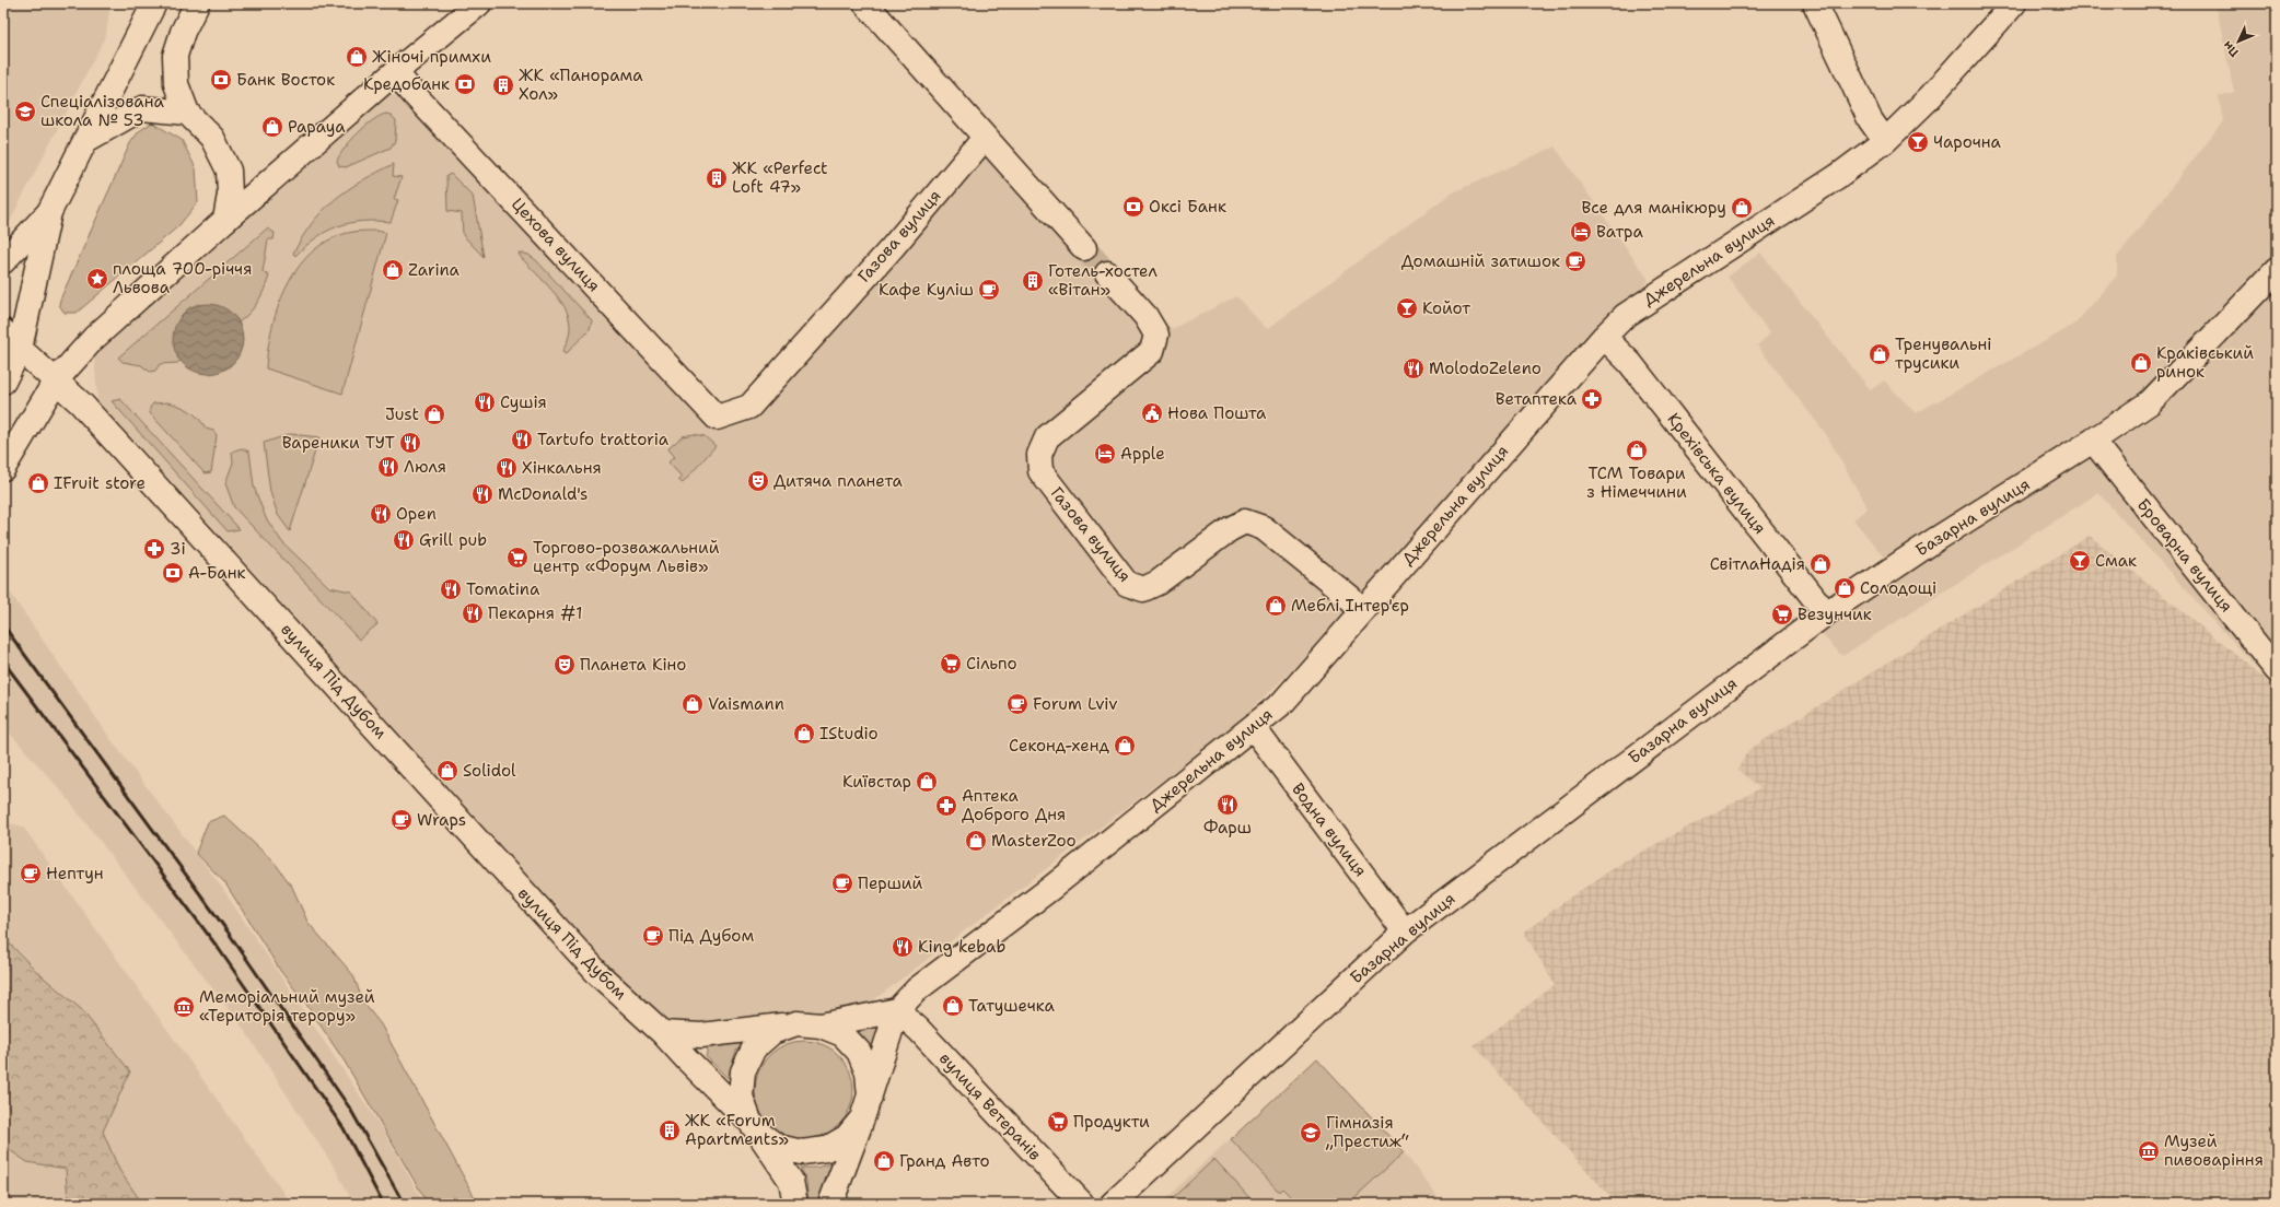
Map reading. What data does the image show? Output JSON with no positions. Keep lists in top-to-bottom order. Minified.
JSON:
{"streets":{"street":["Газова вулиця","Цехова вулиця","Джерельна вулиця","Крехівська вулиця","Базарна вулиця","Броварна вулиця","вулиця Під Дубом","Водна вулиця","вулиця Ветеранів"]},"crossings":[["Газова вулиця","Цехова вулиця"],["Газова вулиця","Джерельна вулиця"],["Джерельна вулиця","Крехівська вулиця"],["Джерельна вулиця","вулиця Під Дубом"],["Джерельна вулиця","Водна вулиця"],["Джерельна вулиця","вулиця Ветеранів"],["Крехівська вулиця","Базарна вулиця"],["Базарна вулиця","Броварна вулиця"],["Базарна вулиця","Водна вулиця"]],"places":{"shop":["Жіночі примхи","Papaya","Все для манікюру","Zarina","Тренувальні трусики","Краківський ринок","Just","ТСМ Товари з Німеччини","IFruit store","СвітлаНадія","Солодощі","Меблі Інтер'єр","Vaismann","IStudio","Секонд-хенд","Solidol","Київстар","MasterZoo","Татушечка","Гранд Авто"],"bank":["Банк Восток","Кредобанк","Оксі Банк","А-Банк"],"building":["ЖК «Панорама Хол»","ЖК «Perfect Loft 47»","Готель-хостел «Вітан»","ЖК «Forum Apartments»"],"school or university":["Спеціалізована школа № 53","Гімназія „Престиж“"],"bar":["Чарочна","Койот","Смак"],"hotel":["Ватра","Apple"],"cafe":["Домашній затишок","Кафе Куліш","Forum Lviv","Wraps","Нептун","Перший","Під Дубом"],"place":["площа 700-річчя Львова"],"restaurant":["MolodoZeleno","Сушія","Tartufo trattoria","Вареники ТУТ","Люля","Хінкальня","McDonald's","Open","Grill pub","Tomatina","Пекарня #1","Фарш","King kebab"],"pharmacy":["Ветаптека","3і","Аптека Доброго Дня"],"public building":["Нова Пошта"],"theatre":["Дитяча планета","Планета Кіно"],"supermarket":["Торгово-розважальний центр «Форум Львів»","Везунчик","Сільпо","Продукти"],"museum":["Меморіальний музей «Територія терору»","Музей пивоваріння"]},"north":"bottom left"}
